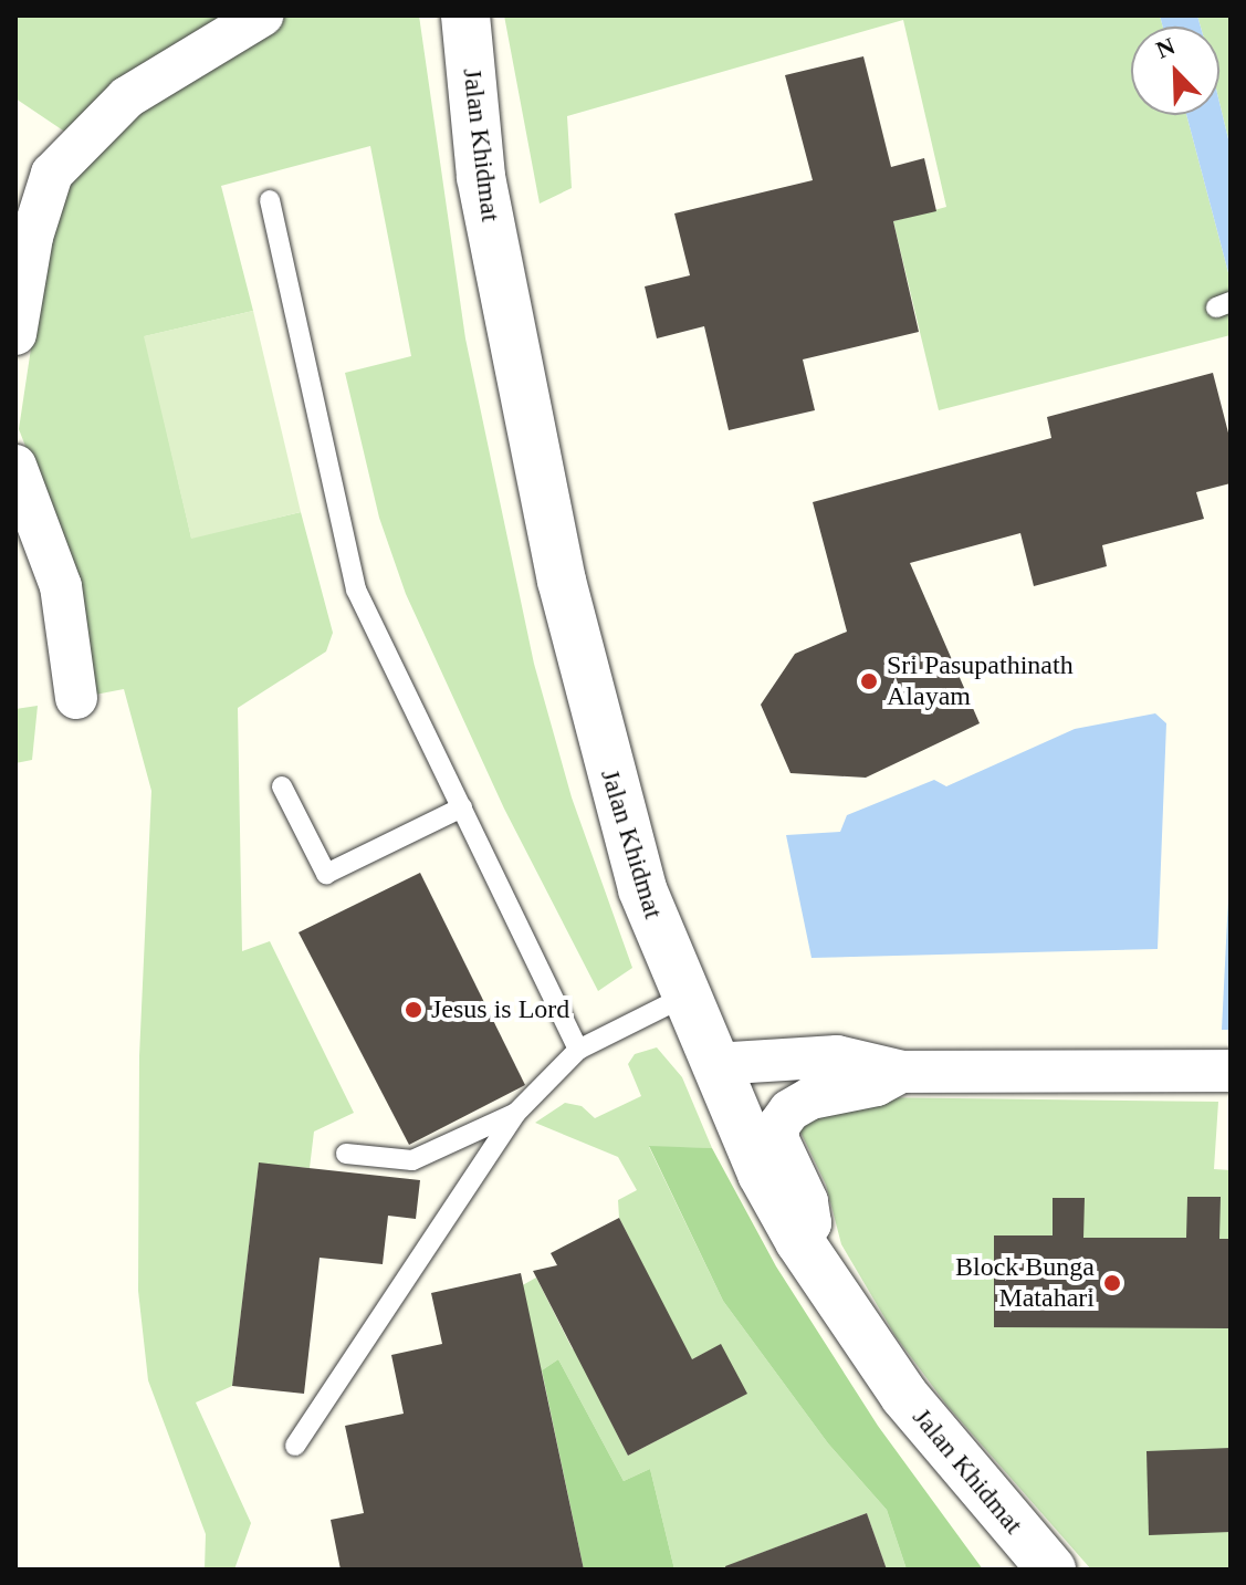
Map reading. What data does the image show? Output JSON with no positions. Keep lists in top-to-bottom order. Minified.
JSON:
{"streets":{"street":["Jalan Khidmat"]},"places":["Sri Pasupathinath Alayam","Jesus is Lord","Block Bunga Matahari"],"north":"top left"}
